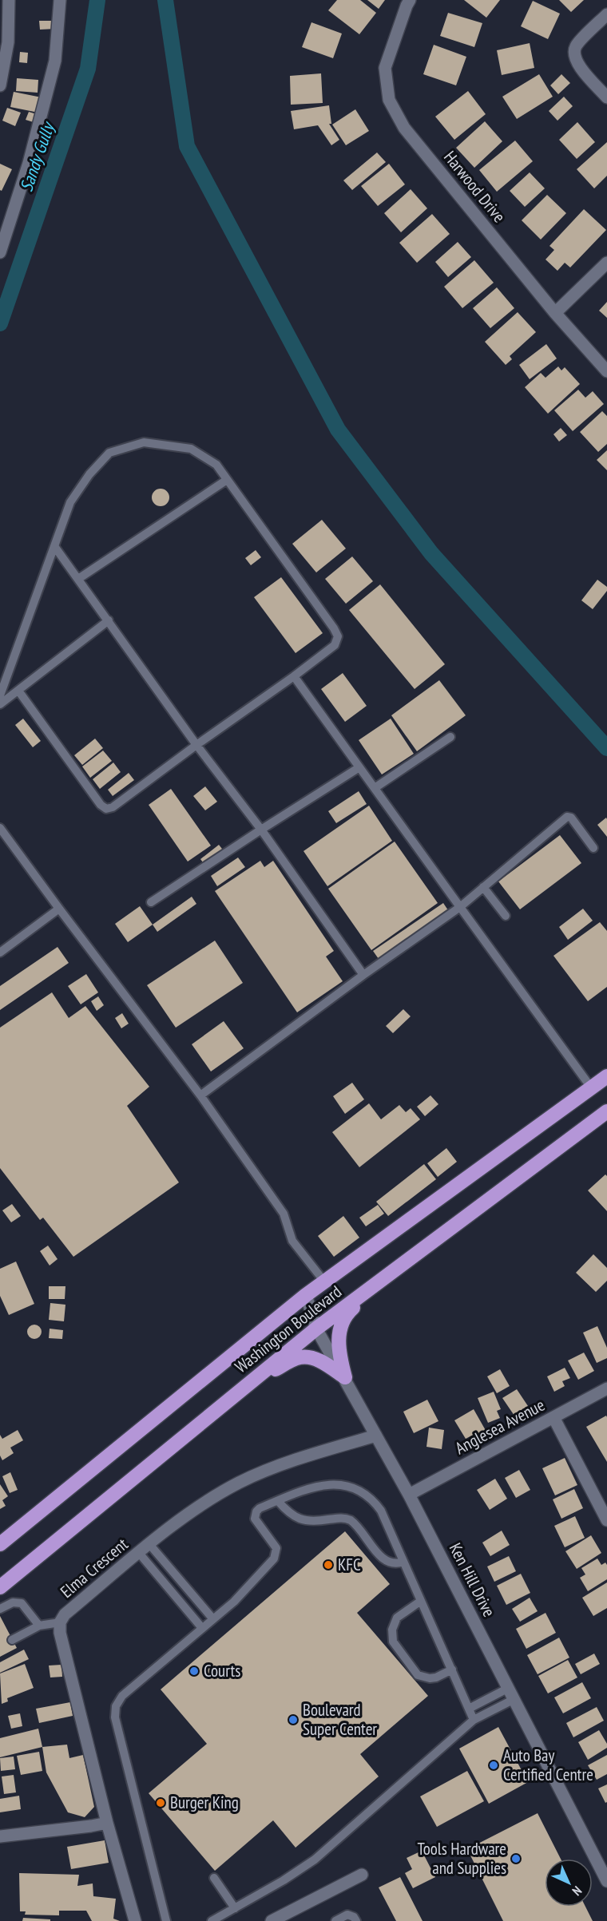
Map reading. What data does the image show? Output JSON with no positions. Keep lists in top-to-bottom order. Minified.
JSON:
{"streets":{"highway":["Washington Boulevard"],"street":["Harwood Drive","Anglesea Avenue","Elma Crescent","Ken Hill Drive"]},"crossings":[["Washington Boulevard","Ken Hill Drive"],["Anglesea Avenue","Ken Hill Drive"],["Elma Crescent","Ken Hill Drive"]],"water":["Sandy Gully"],"places":["KFC","Courts","Boulevard Super Center","Auto Bay Certified Centre","Burger King","Tools Hardware and Supplies"],"north":"bottom right"}
